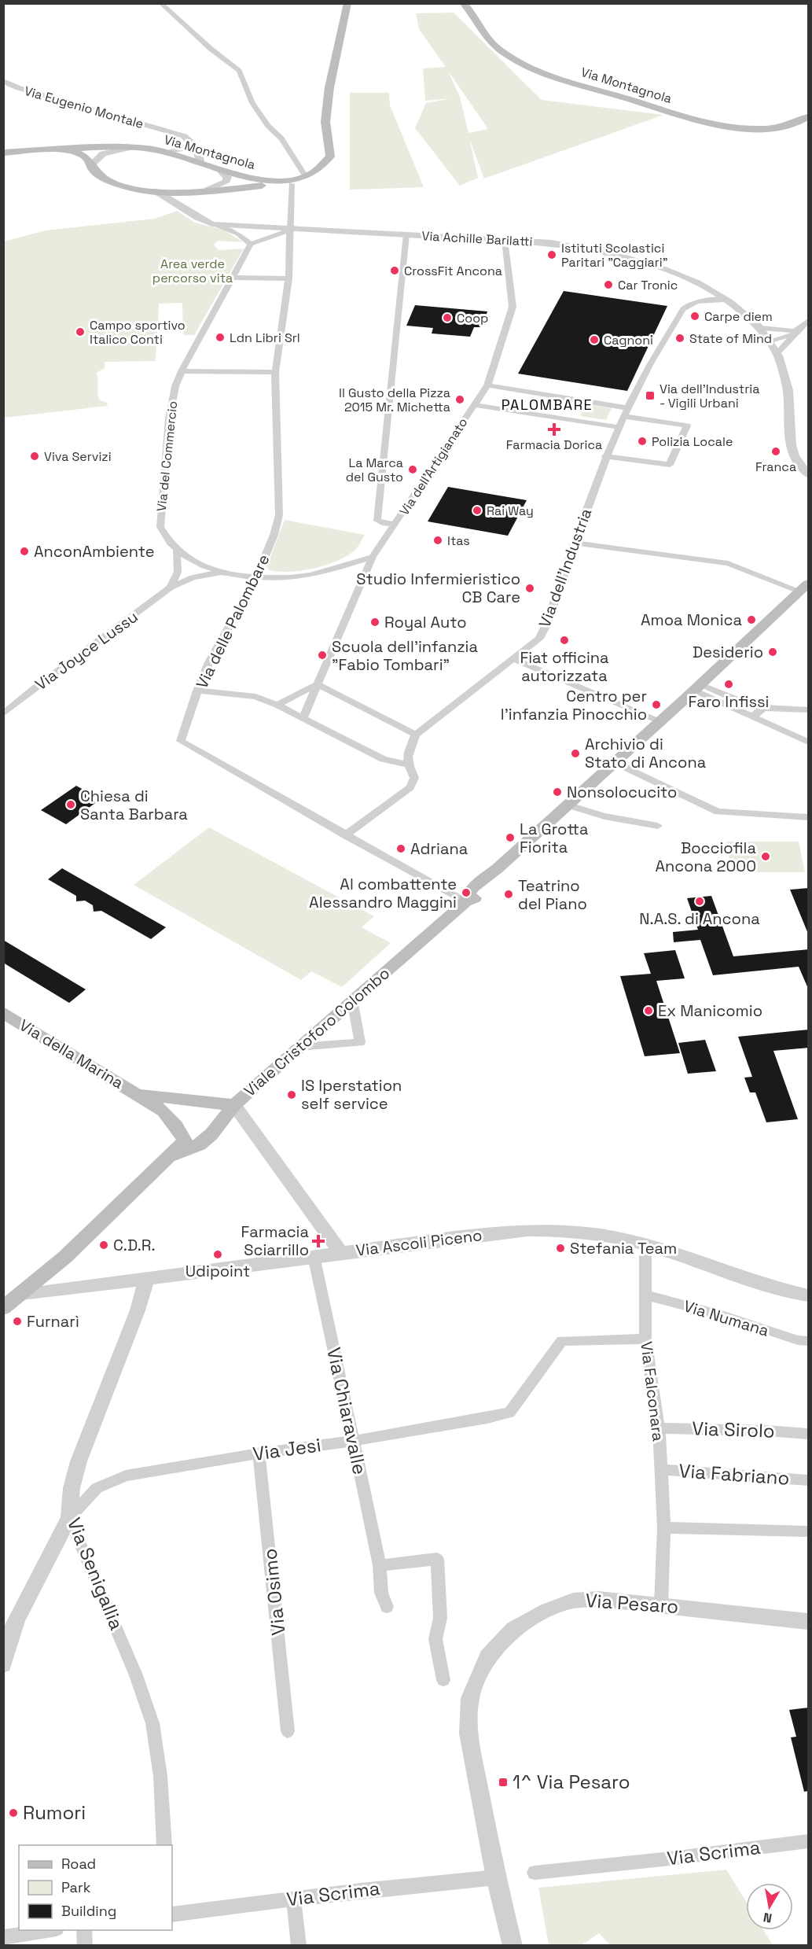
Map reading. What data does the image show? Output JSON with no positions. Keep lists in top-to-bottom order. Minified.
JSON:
{"streets":{"main road":["Via Montagnola","Via Achille Barilatti","Viale Cristoforo Colombo","Via della Marina"],"street":["Via Eugenio Montale","Via del Commercio","Via dell'Artigianato","Via dell'Industria","Via delle Palombare","Via Joyce Lussu","Via Ascoli Piceno","Via Numana","Via Falconara","Via Chiaravalle","Via Sirolo","Via Jesi","Via Fabriano","Via Senigallia","Via Osimo","Via Pesaro","Via Scrima"]},"crossings":[["Via Montagnola","Via Achille Barilatti"],["Via Montagnola","Via delle Palombare"],["Via Achille Barilatti","Via del Commercio"],["Via Achille Barilatti","Via dell'Artigianato"],["Via Achille Barilatti","Via dell'Industria"],["Via Achille Barilatti","Via delle Palombare"],["Via del Commercio","Via dell'Artigianato"],["Via del Commercio","Via delle Palombare"],["Via del Commercio","Via Joyce Lussu"],["Via delle Palombare","Viale Cristoforo Colombo"],["Viale Cristoforo Colombo","Via della Marina"],["Viale Cristoforo Colombo","Via Ascoli Piceno"],["Via Ascoli Piceno","Via Chiaravalle"],["Via Ascoli Piceno","Via Senigallia"],["Via Numana","Via Falconara"],["Via Falconara","Via Sirolo"],["Via Falconara","Via Jesi"],["Via Falconara","Via Fabriano"],["Via Falconara","Via Pesaro"],["Via Chiaravalle","Via Jesi"],["Via Jesi","Via Senigallia"],["Via Jesi","Via Osimo"],["Via Pesaro","Via Scrima"]],"districts":["PALOMBARE"],"parks":["Area verde percorso vita"],"places":{"other":["Istituti Scolastici Paritari \"Caggiari\"","CrossFit Ancona","Car Tronic","Carpe diem","Coop","Campo sportivo Italico Conti","Ldn Libri Srl","State of Mind","Cagnoni","Il Gusto della Pizza 2015 Mr. Michetta","Polizia Locale","Franca","Viva Servizi","La Marca del Gusto","Rai Way","Itas","AnconAmbiente","Studio Infermieristico CB Care","Amoa Monica","Royal Auto","Fiat officina autorizzata","Desiderio","Scuola dell'infanzia \"Fabio Tombari\"","Faro Infissi","Centro per l'infanzia Pinocchio","Archivio di Stato di Ancona","Nonsolocucito","Chiesa di Santa Barbara","La Grotta Fiorita","Adriana","Bocciofila Ancona 2000","Al combattente Alessandro Maggini","Teatrino del Piano","N.A.S. di Ancona","Ex Manicomio","IS Iperstation self service","C.D.R.","Stefania Team","Udipoint","Furnarì","Rumori"],"transit":["Via dell'Industria - Vigili Urbani","1^ Via Pesaro"],"health":["Farmacia Dorica","Farmacia Sciarrillo"]},"legend":["Road","Park","Building"],"north":"bottom"}
